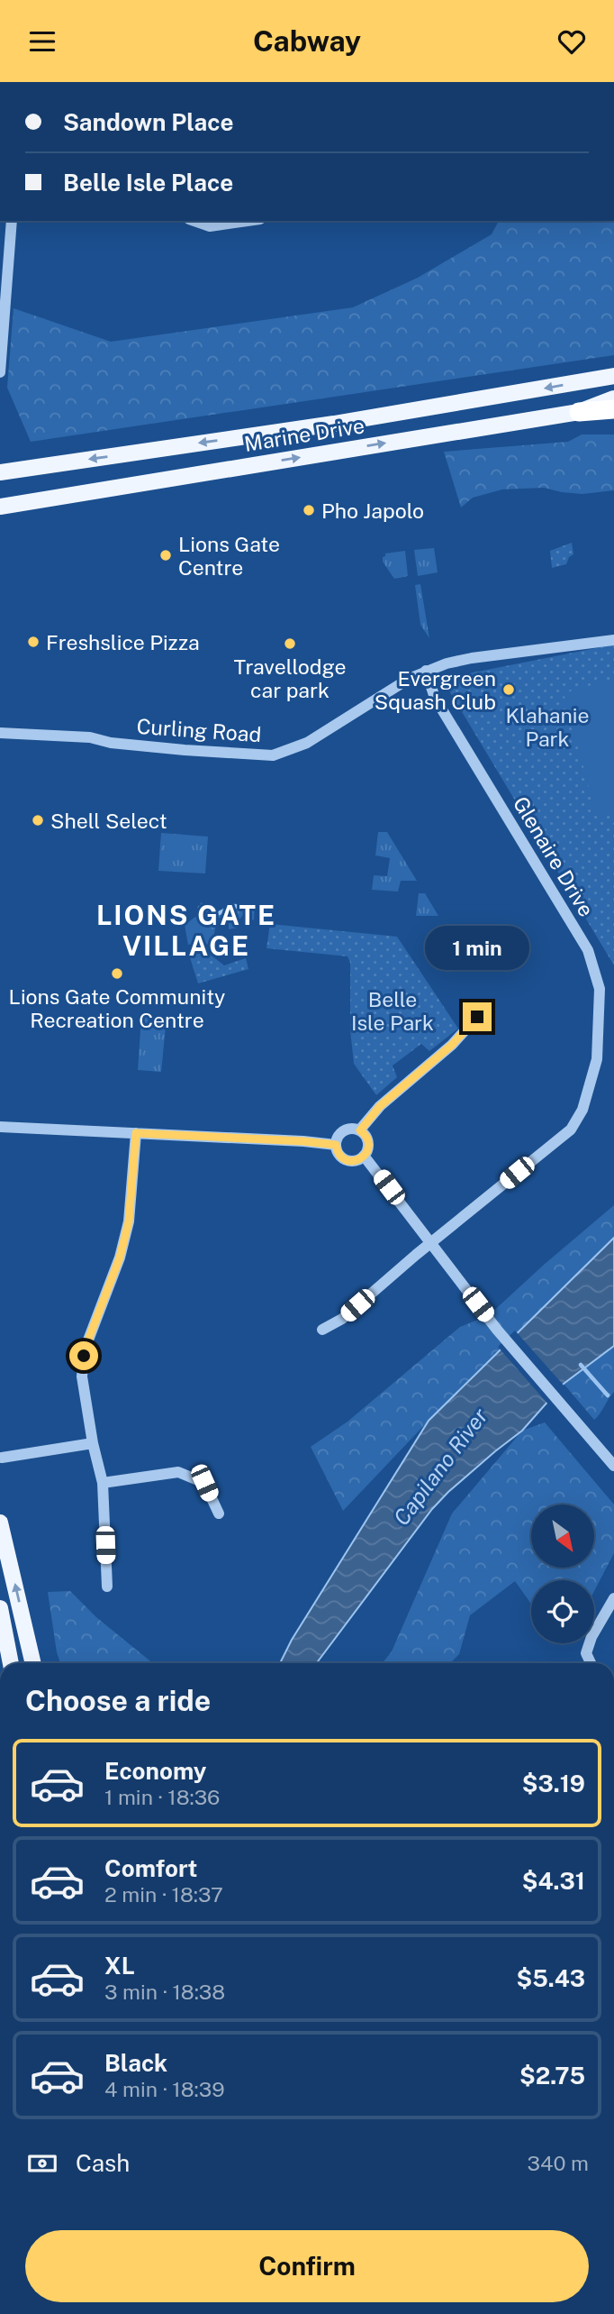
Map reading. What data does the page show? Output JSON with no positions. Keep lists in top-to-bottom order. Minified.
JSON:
{"streets":{"main road":["Marine Drive"],"street":["Curling Road","Glenaire Drive"]},"crossings":[["Curling Road","Glenaire Drive"]],"districts":["LIONS GATE VILLAGE"],"water":["Capilano River"],"parks":["Klahanie Park","Belle Isle Park"],"places":["Pho Japolo","Lions Gate Centre","Freshslice Pizza","Travellodge car park","Evergreen Squash Club","Shell Select","Lions Gate Community Recreation Centre"],"north":"bottom right","page":{"header":"Cabway","banner":["Sandown Place","Belle Isle Place"],"bubble":"1 min","heading":"Choose a ride","list":[{"name":"Economy","note":"1 min · 18:36","value":"$3.19"},{"name":"Comfort","note":"2 min · 18:37","value":"$4.31"},{"name":"XL","note":"3 min · 18:38","value":"$5.43"},{"name":"Black","note":"4 min · 18:39","value":"$2.75"}],"pay":["Cash","340 m"],"buttons":"Confirm"}}
